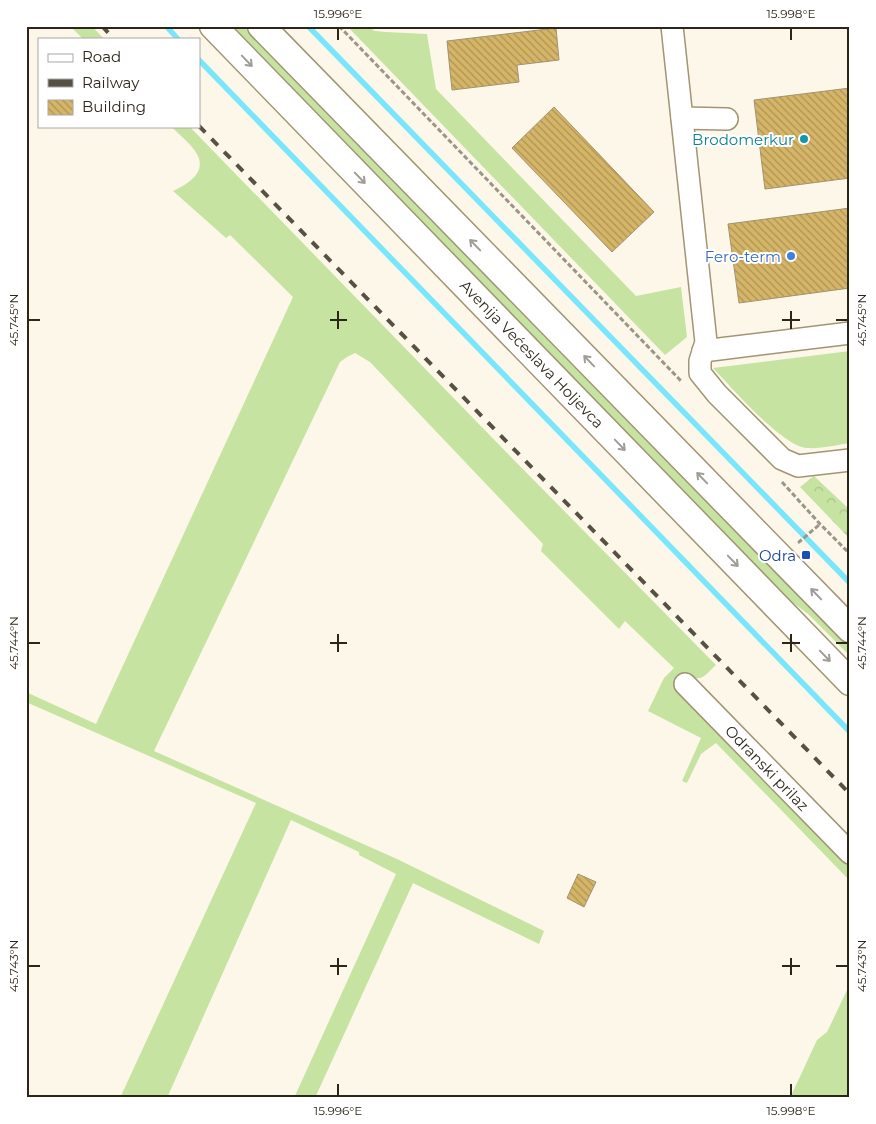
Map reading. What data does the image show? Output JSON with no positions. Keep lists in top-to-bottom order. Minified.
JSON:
{"streets":{"main road":["Avenija Većeslava Holjevca"],"street":["Odranski prilaz"]},"places":{"other":["Brodomerkur","Fero-term"],"transit":["Odra"]},"legend":["Road","Railway","Building"],"coordinates":["15.996°E","15.998°E","45.745°N","45.744°N","45.743°N"]}
